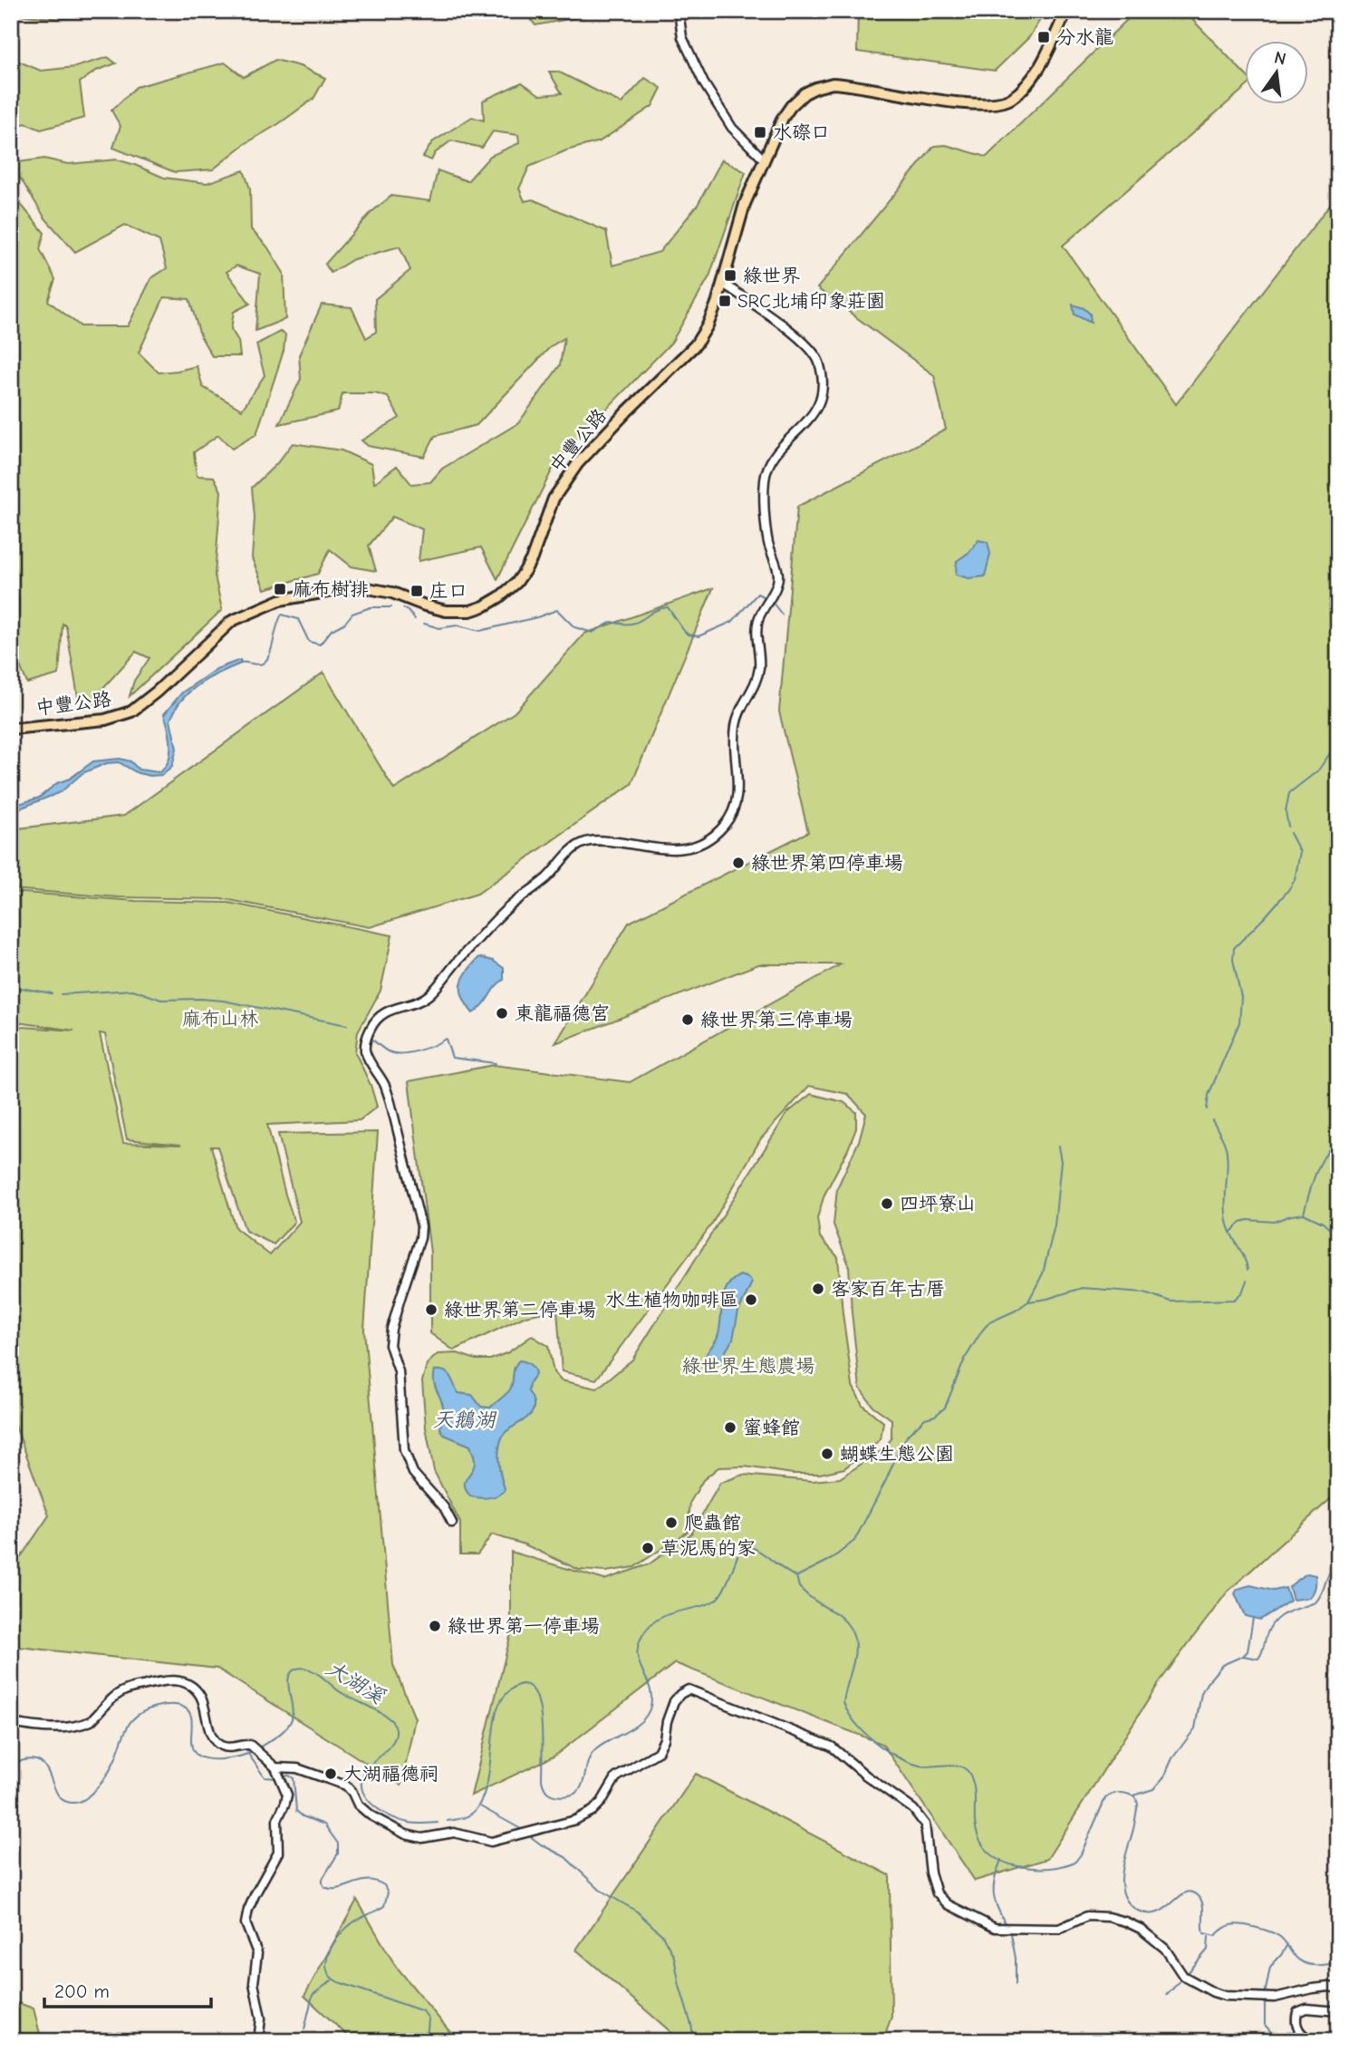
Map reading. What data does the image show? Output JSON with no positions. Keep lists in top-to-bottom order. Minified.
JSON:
{"streets":{"main road":["中豐公路"]},"water":["天鵝湖","大湖溪"],"parks":["麻布山林","綠世界生態農場"],"places":{"transit":["分水龍","水磜口","綠世界","SRC北埔印象莊園","麻布樹排","庄口"],"other":["綠世界第四停車場","東龍福德宮","綠世界第三停車場","四坪寮山","客家百年古厝","水生植物咖啡區","綠世界第二停車場","蜜蜂館","蝴蝶生態公園","爬蟲館","草泥馬的家","綠世界第一停車場","大湖福德祠"]},"scale_bar":"200 m","north":"top"}
